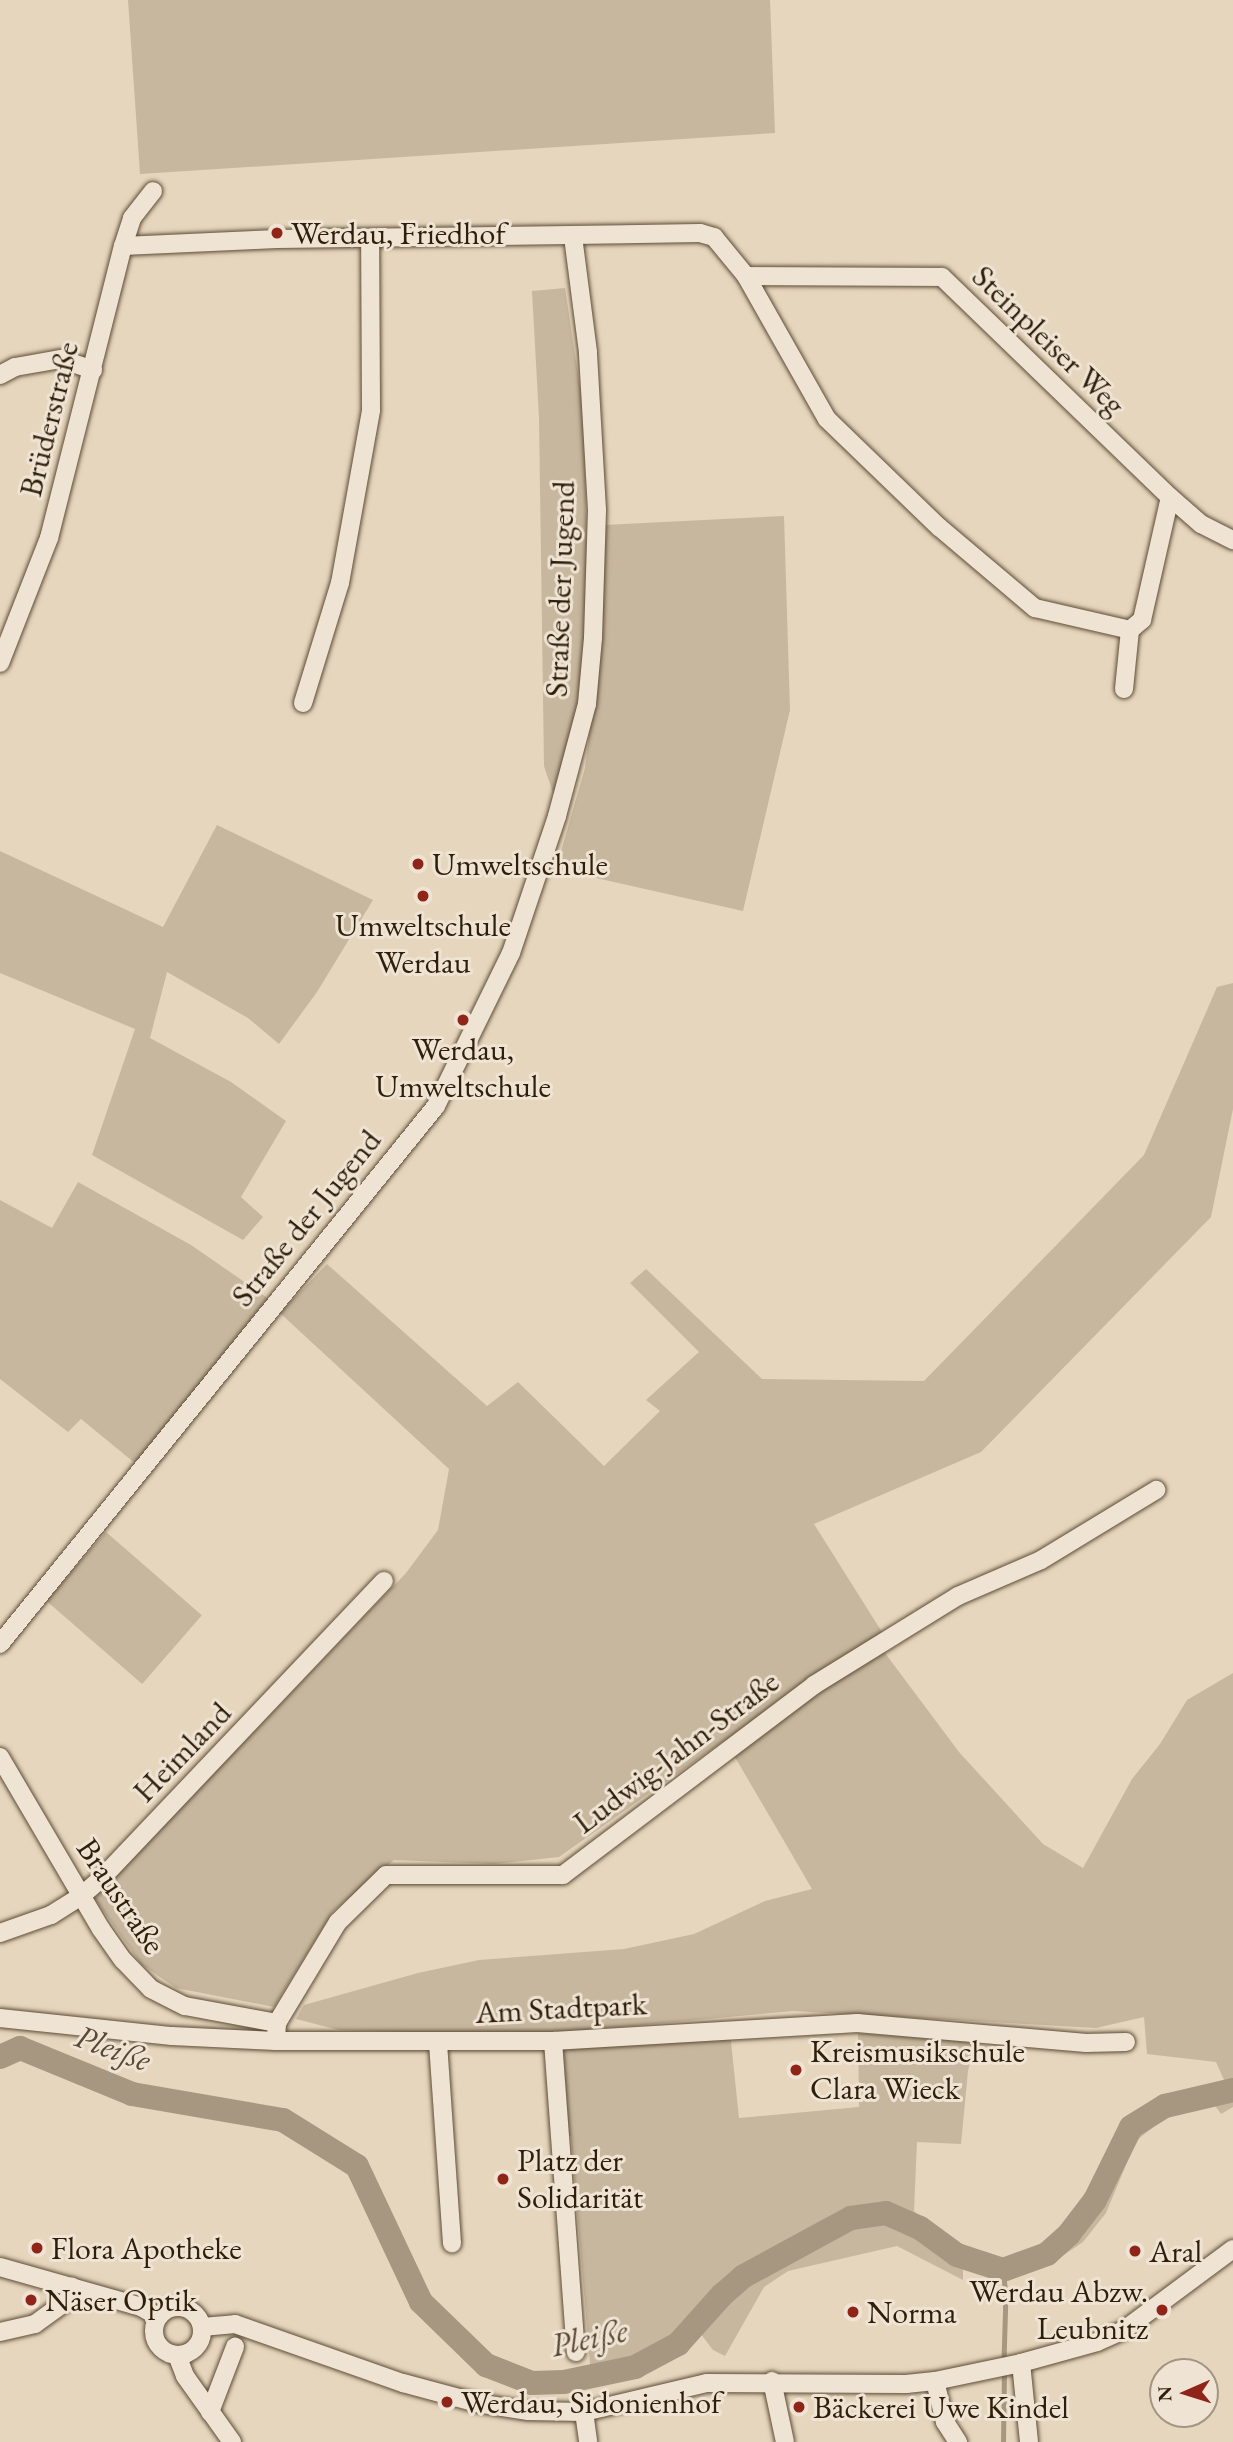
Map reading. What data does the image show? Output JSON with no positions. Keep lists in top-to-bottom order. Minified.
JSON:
{"streets":{"street":["Steinpleiser Weg","Brüderstraße","Straße der Jugend","Heimland","Ludwig-Jahn-Straße","Braustraße","Am Stadtpark"]},"crossings":[["Heimland","Braustraße"],["Ludwig-Jahn-Straße","Braustraße"],["Ludwig-Jahn-Straße","Am Stadtpark"],["Braustraße","Am Stadtpark"]],"water":["Pleiße"],"places":["Werdau, Friedhof","Umweltschule","Umweltschule Werdau","Werdau, Umweltschule","Kreismusikschule Clara Wieck","Platz der Solidarität","Flora Apotheke","Aral","Näser Optik","Werdau Abzw. Leubnitz","Norma","Werdau, Sidonienhof","Bäckerei Uwe Kindel"],"north":"left"}
